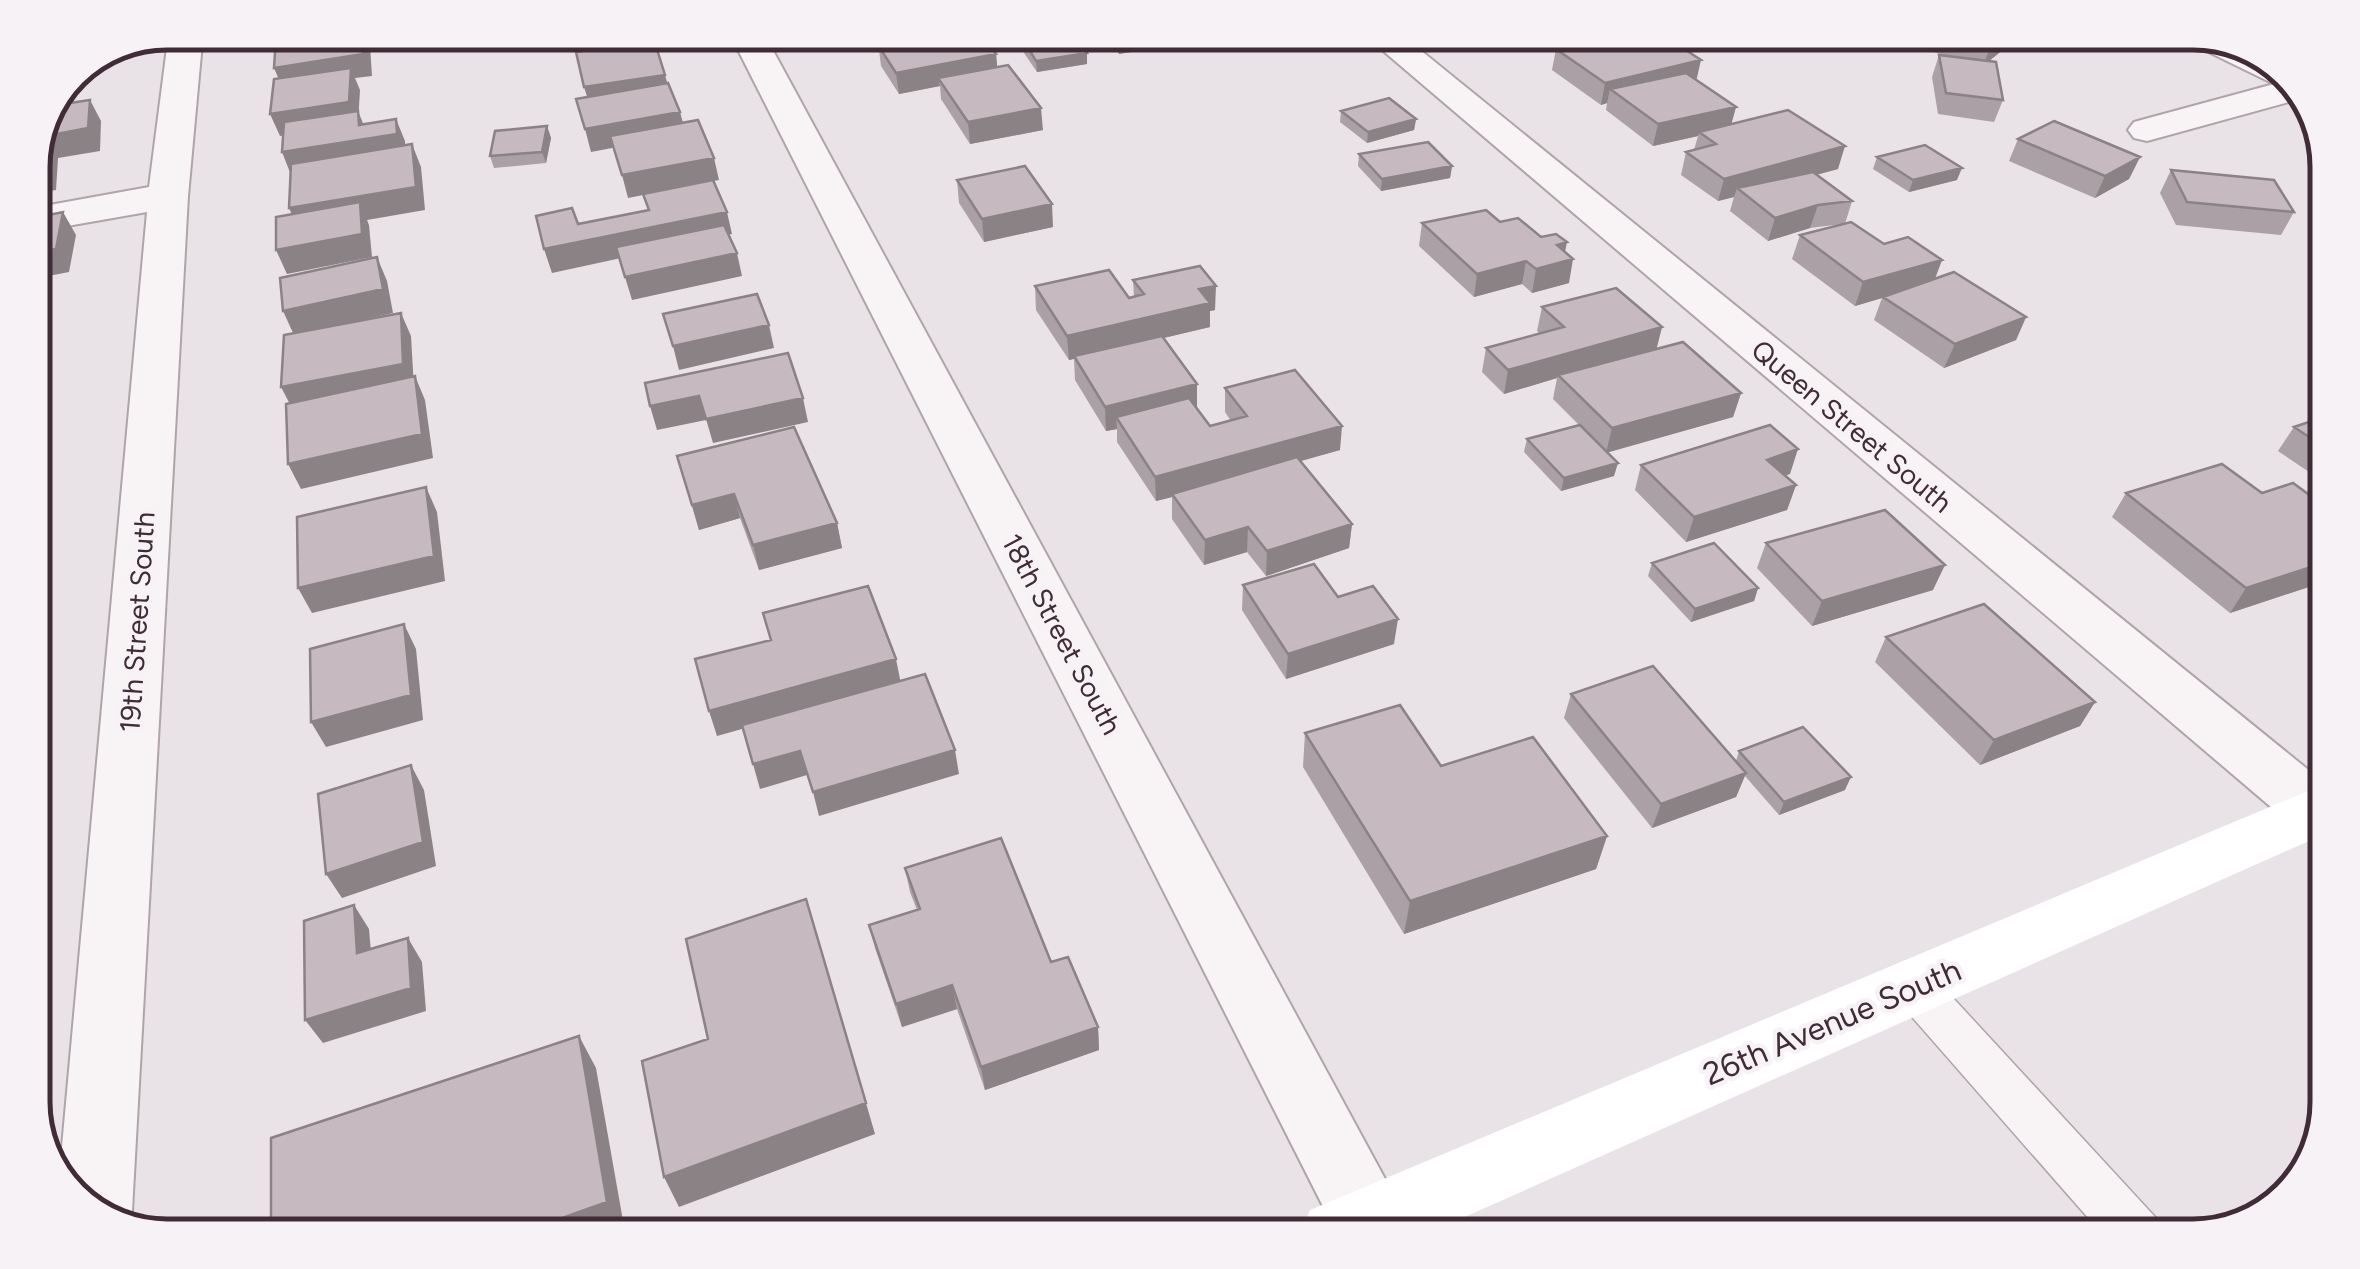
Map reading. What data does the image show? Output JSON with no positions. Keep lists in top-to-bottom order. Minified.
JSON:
{"streets":{"street":["Queen Street South","19th Street South","18th Street South","26th Avenue South"]}}
